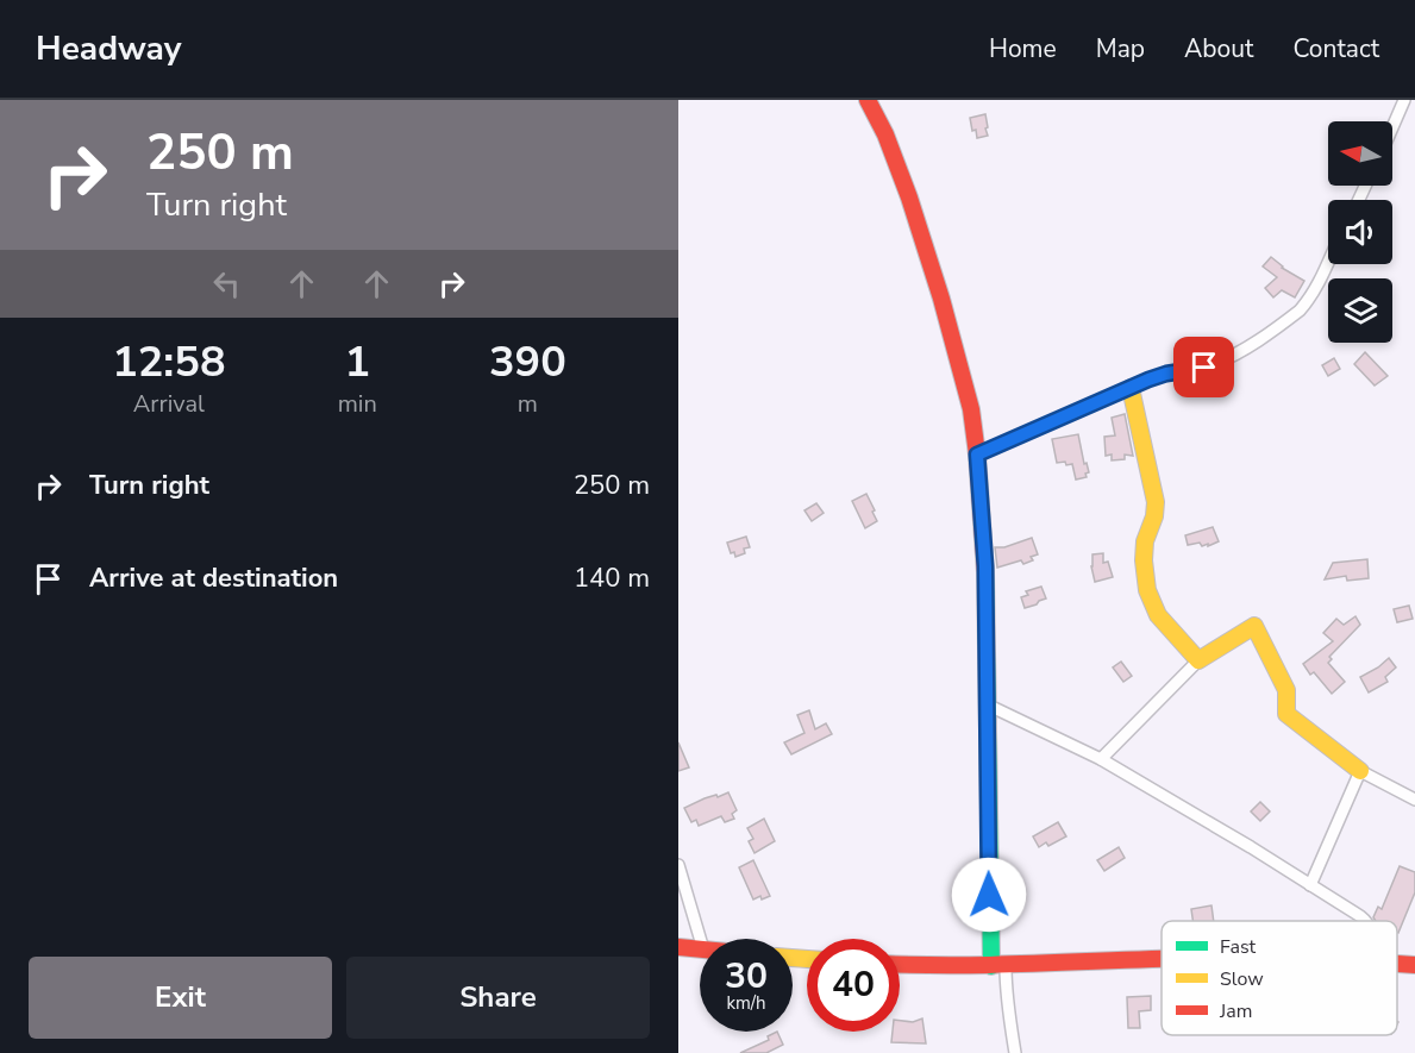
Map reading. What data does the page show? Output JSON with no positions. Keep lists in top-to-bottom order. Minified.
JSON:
{"legend":["Fast","Slow","Jam"],"north":"left","page":{"header":"Headway","nav":["Home","Map","About","Contact"],"turn":["250 m","Turn right"],"eta":["12:58","Arrival","1","min","390","m"],"list":[{"name":"Turn right","value":"250 m"},{"name":"Arrive at destination","value":"140 m"}],"speed":"30 km/h","limit":"40","buttons":["Exit","Share"]}}
